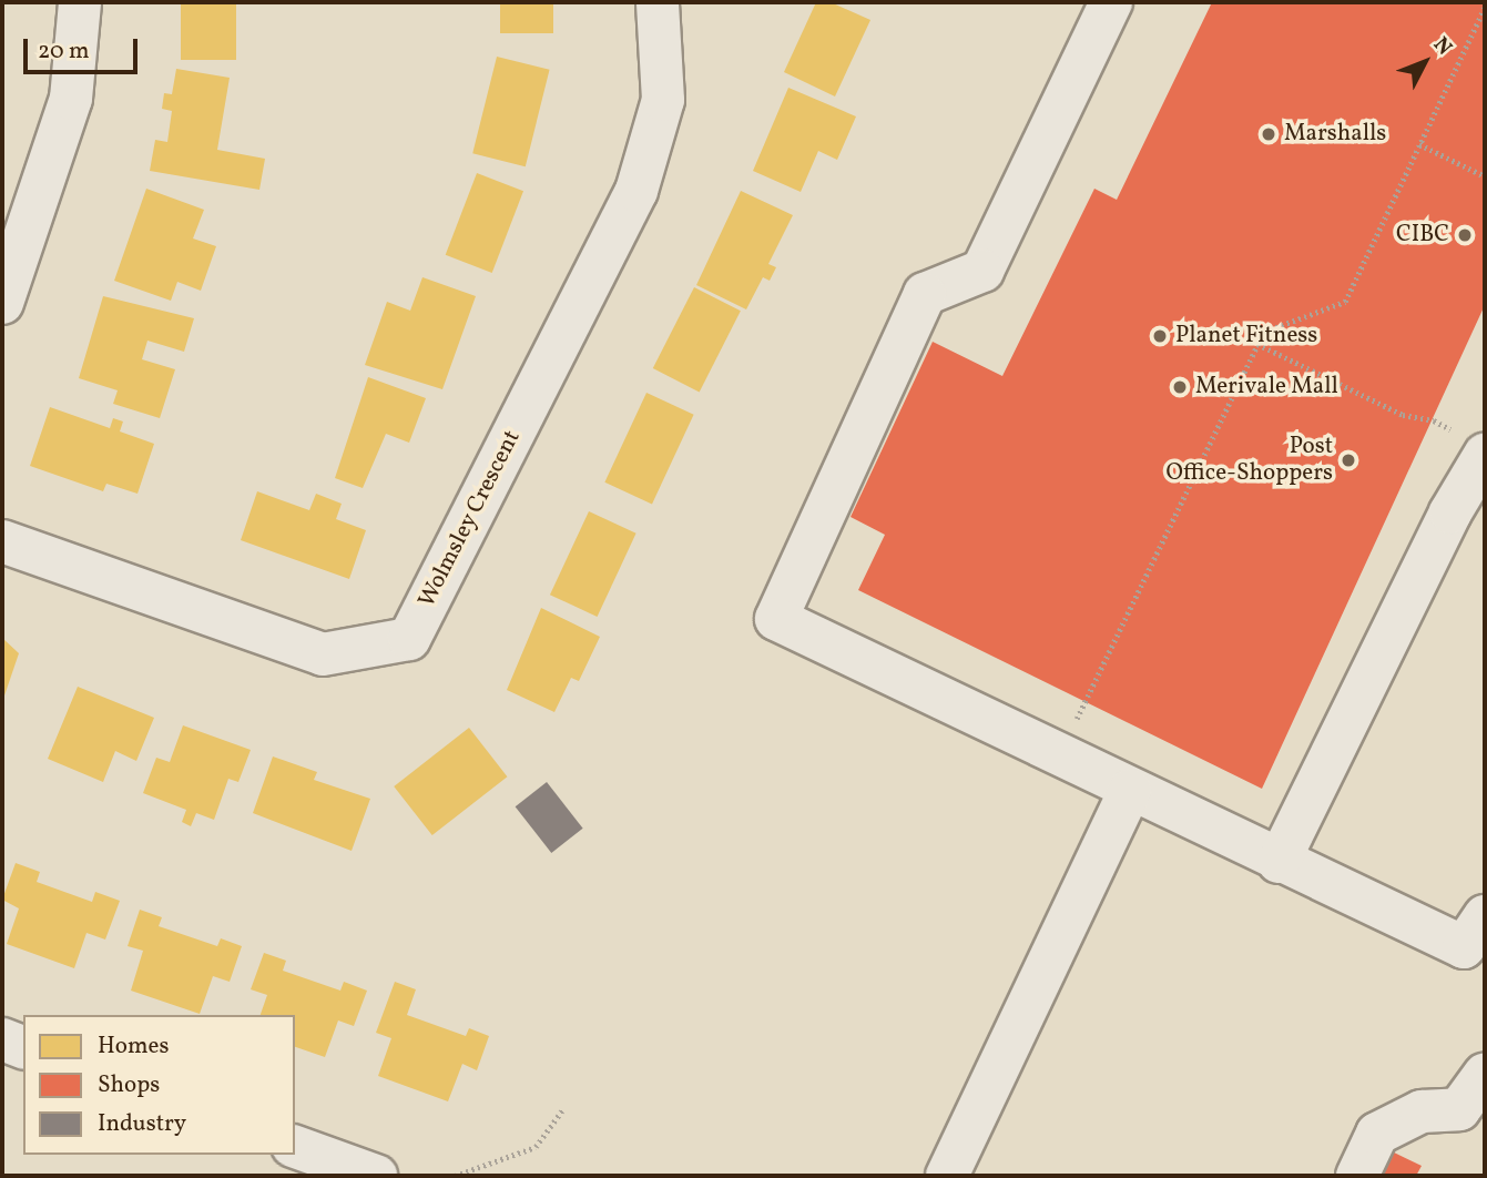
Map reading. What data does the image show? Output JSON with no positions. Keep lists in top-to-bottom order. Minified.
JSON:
{"streets":{"street":["Wolmsley Crescent"]},"places":["Marshalls","CIBC","Planet Fitness","Merivale Mall","Post Office-Shoppers"],"legend":["Homes","Shops","Industry"],"scale_bar":"20 m","north":"top right"}
